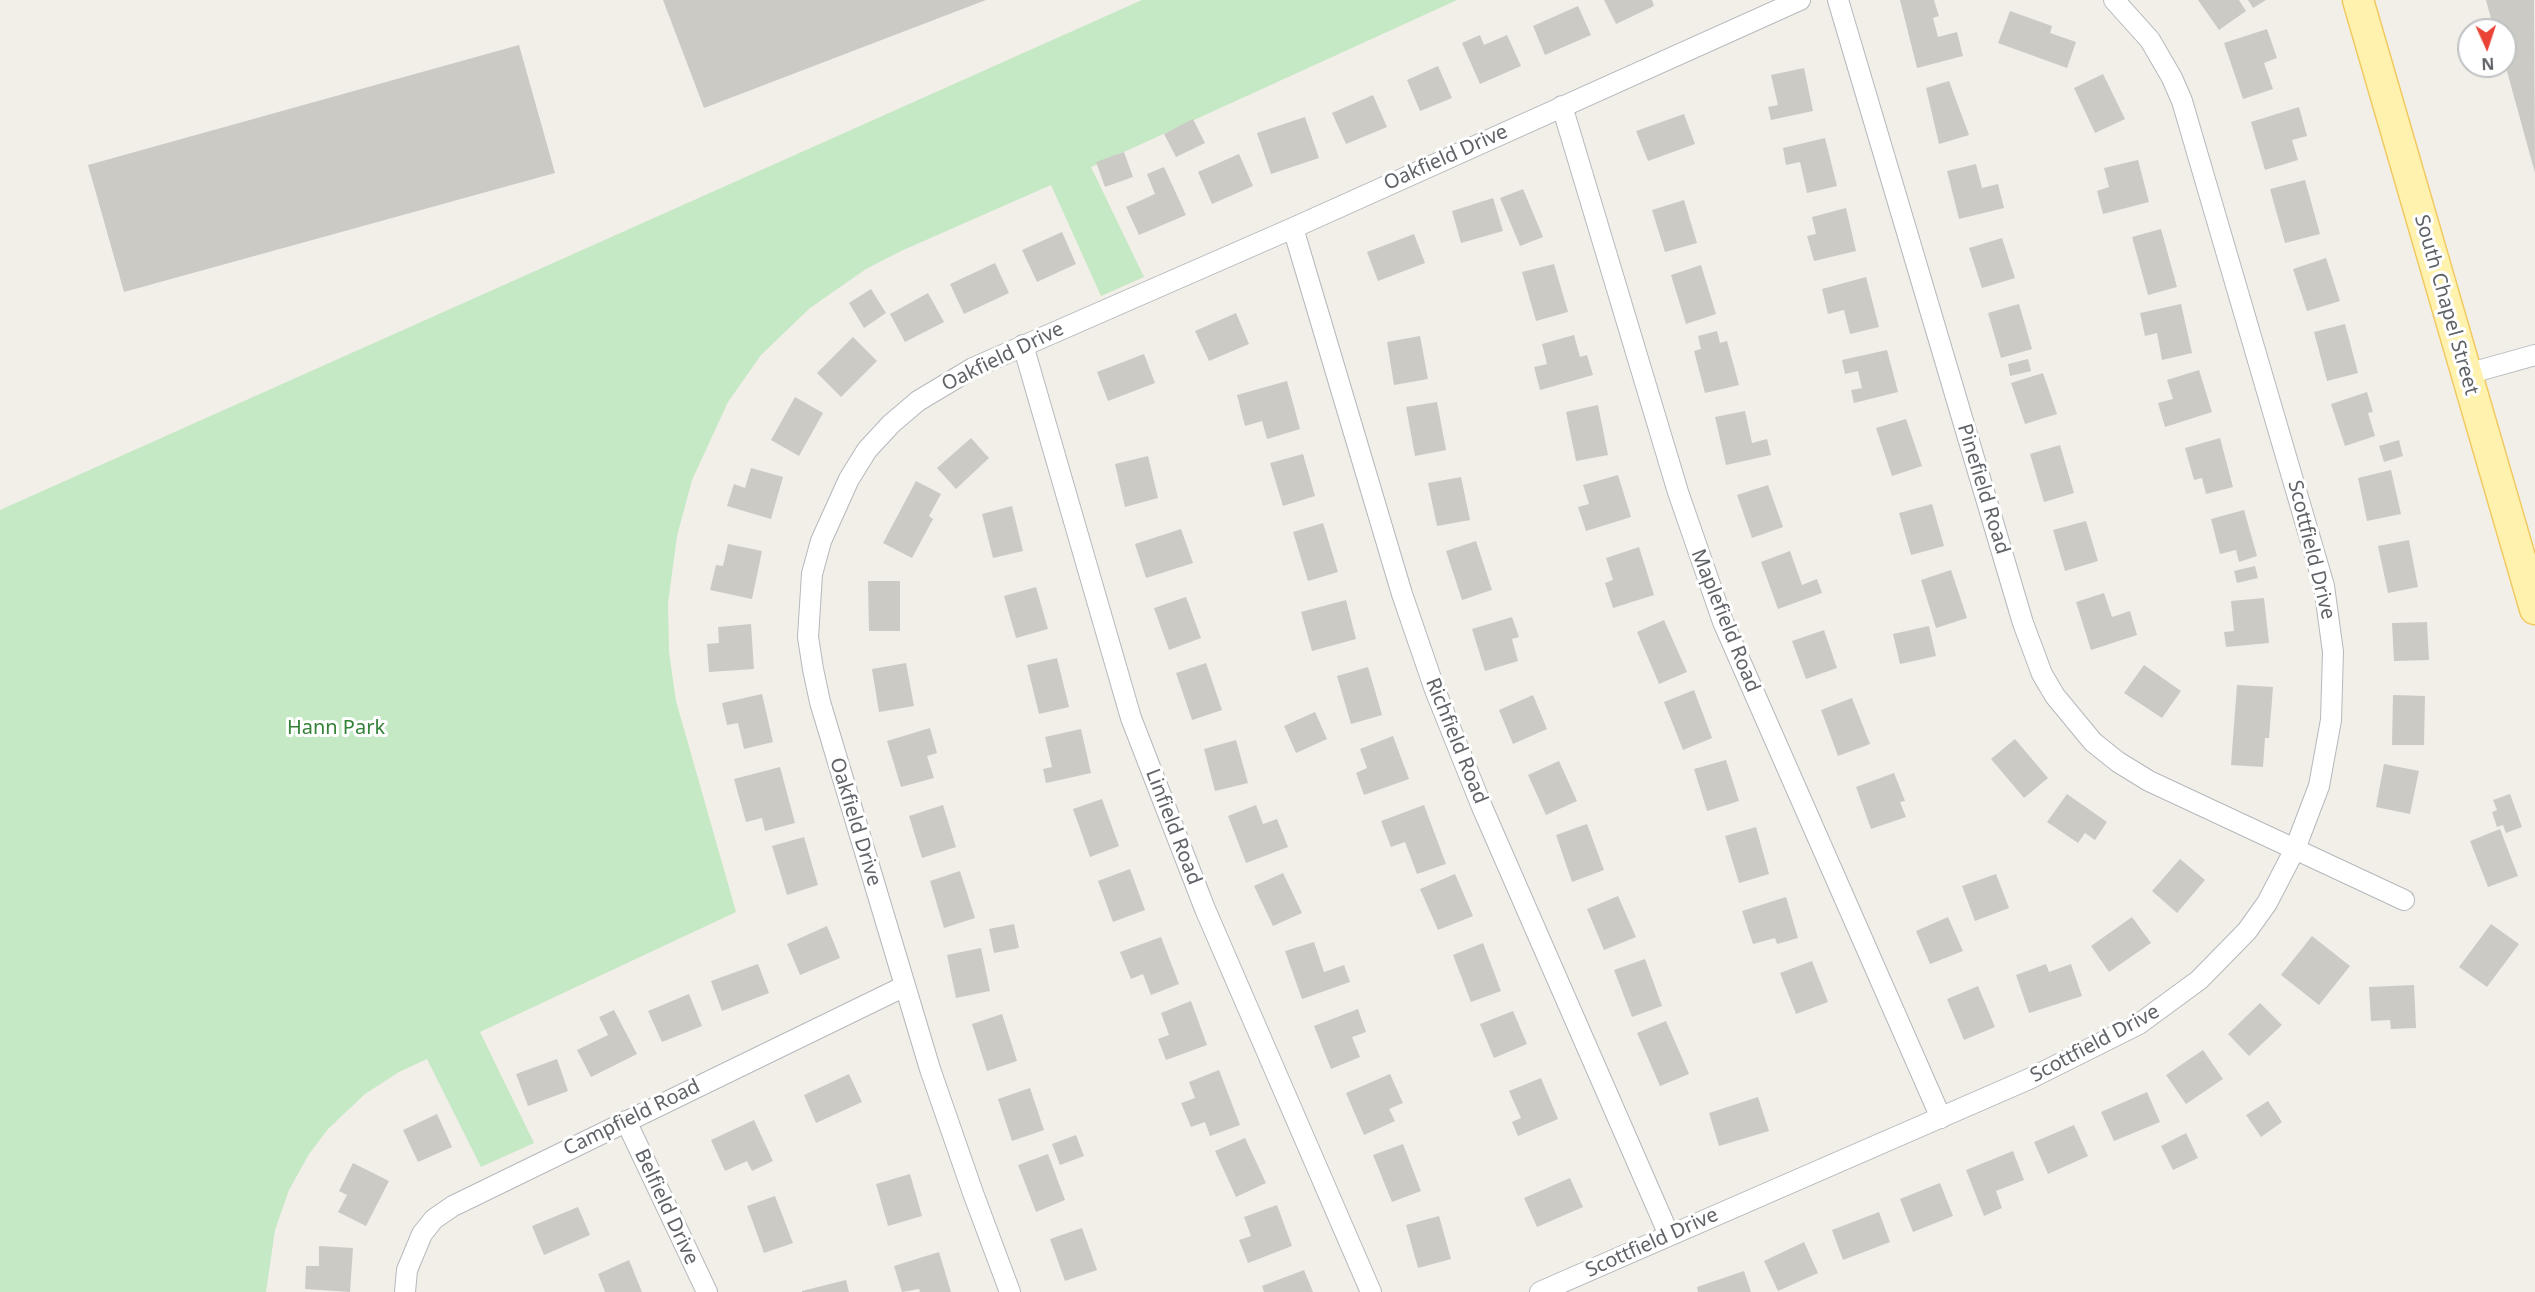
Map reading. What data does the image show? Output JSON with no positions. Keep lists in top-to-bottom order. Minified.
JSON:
{"streets":{"main road":["South Chapel Street"],"street":["Oakfield Drive","Pinefield Road","Scottfield Drive","Maplefield Road","Richfield Road","Linfield Road","Campfield Road","Belfield Drive"]},"crossings":[["Oakfield Drive","Maplefield Road"],["Oakfield Drive","Richfield Road"],["Oakfield Drive","Linfield Road"],["Oakfield Drive","Campfield Road"],["Pinefield Road","Scottfield Drive"],["Scottfield Drive","Maplefield Road"],["Scottfield Drive","Richfield Road"],["Campfield Road","Belfield Drive"]],"parks":["Hann Park"],"north":"bottom"}
